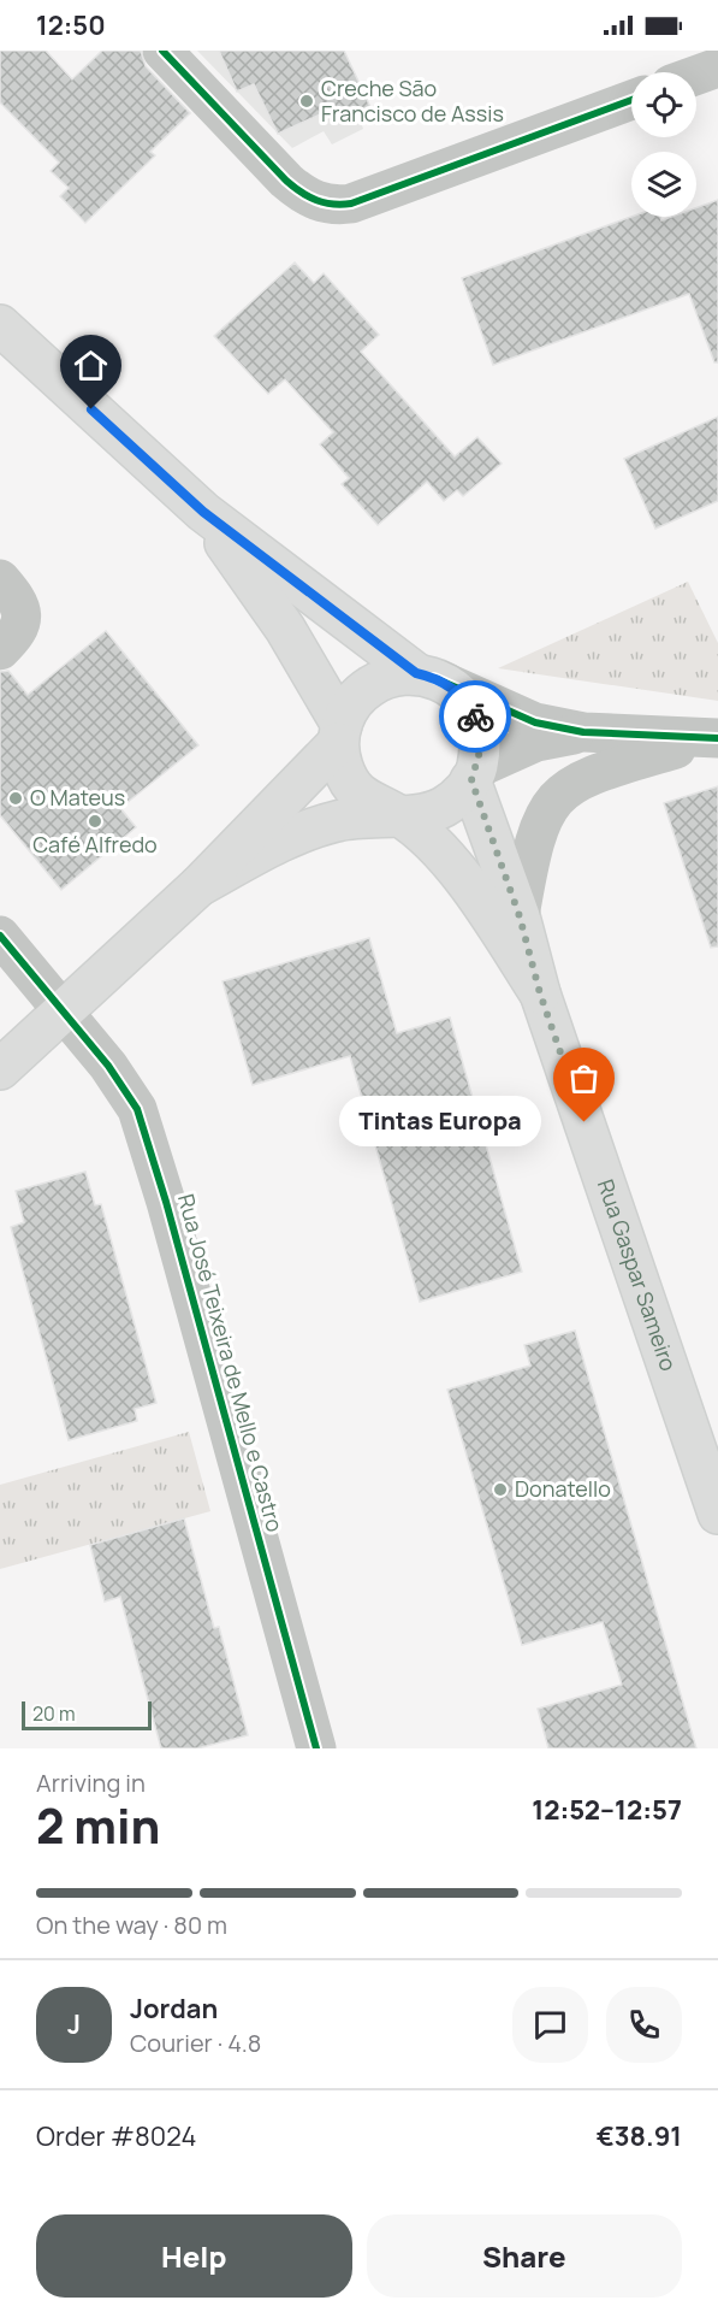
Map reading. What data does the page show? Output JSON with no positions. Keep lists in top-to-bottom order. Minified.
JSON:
{"streets":{"main road":["Rua Gaspar Sameiro"],"street":["Rua José Teixeira de Mello e Castro"]},"places":["Creche São Francisco de Assis","O Mateus","Café Alfredo","Tintas Europa","Donatello"],"scale_bar":"20 m","page":{"status":"12:50","bubble":"Tintas Europa","scale":"20 m","heading":["2 min","Arriving in","12:52–12:57"],"panel":["Jordan","Courier · 4.8","Order #8024","€38.91"],"bar":"On the way · 80 m","round":"J","buttons":["Help","Share"]}}
